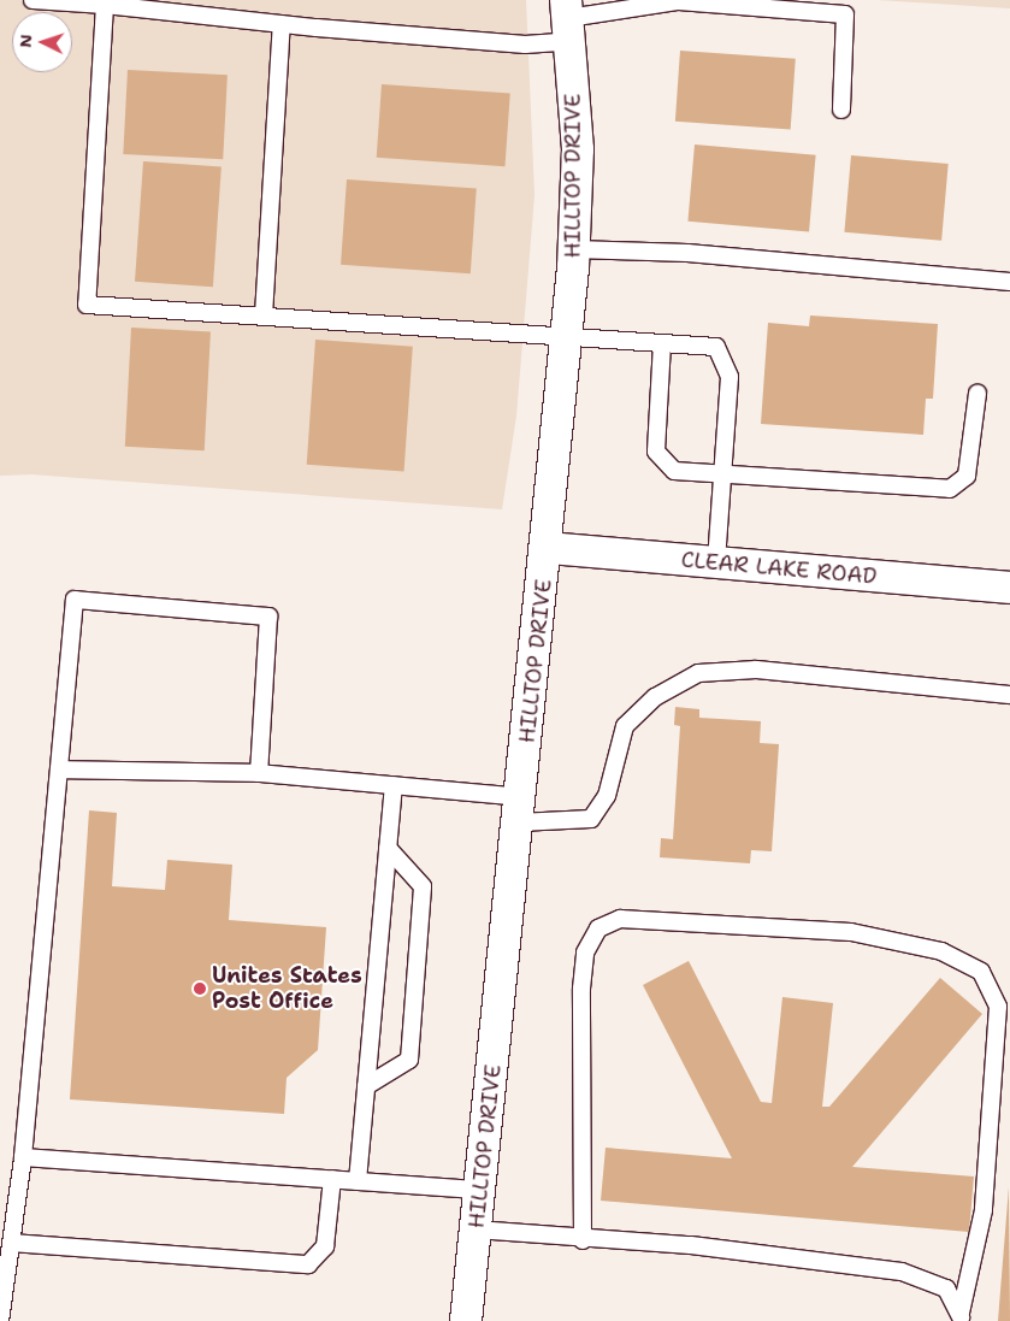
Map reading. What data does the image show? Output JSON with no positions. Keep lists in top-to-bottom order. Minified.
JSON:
{"streets":{"street":["HILLTOP DRIVE","CLEAR LAKE ROAD"]},"crossings":[["HILLTOP DRIVE","CLEAR LAKE ROAD"]],"places":["Unites States Post Office"],"north":"left"}
